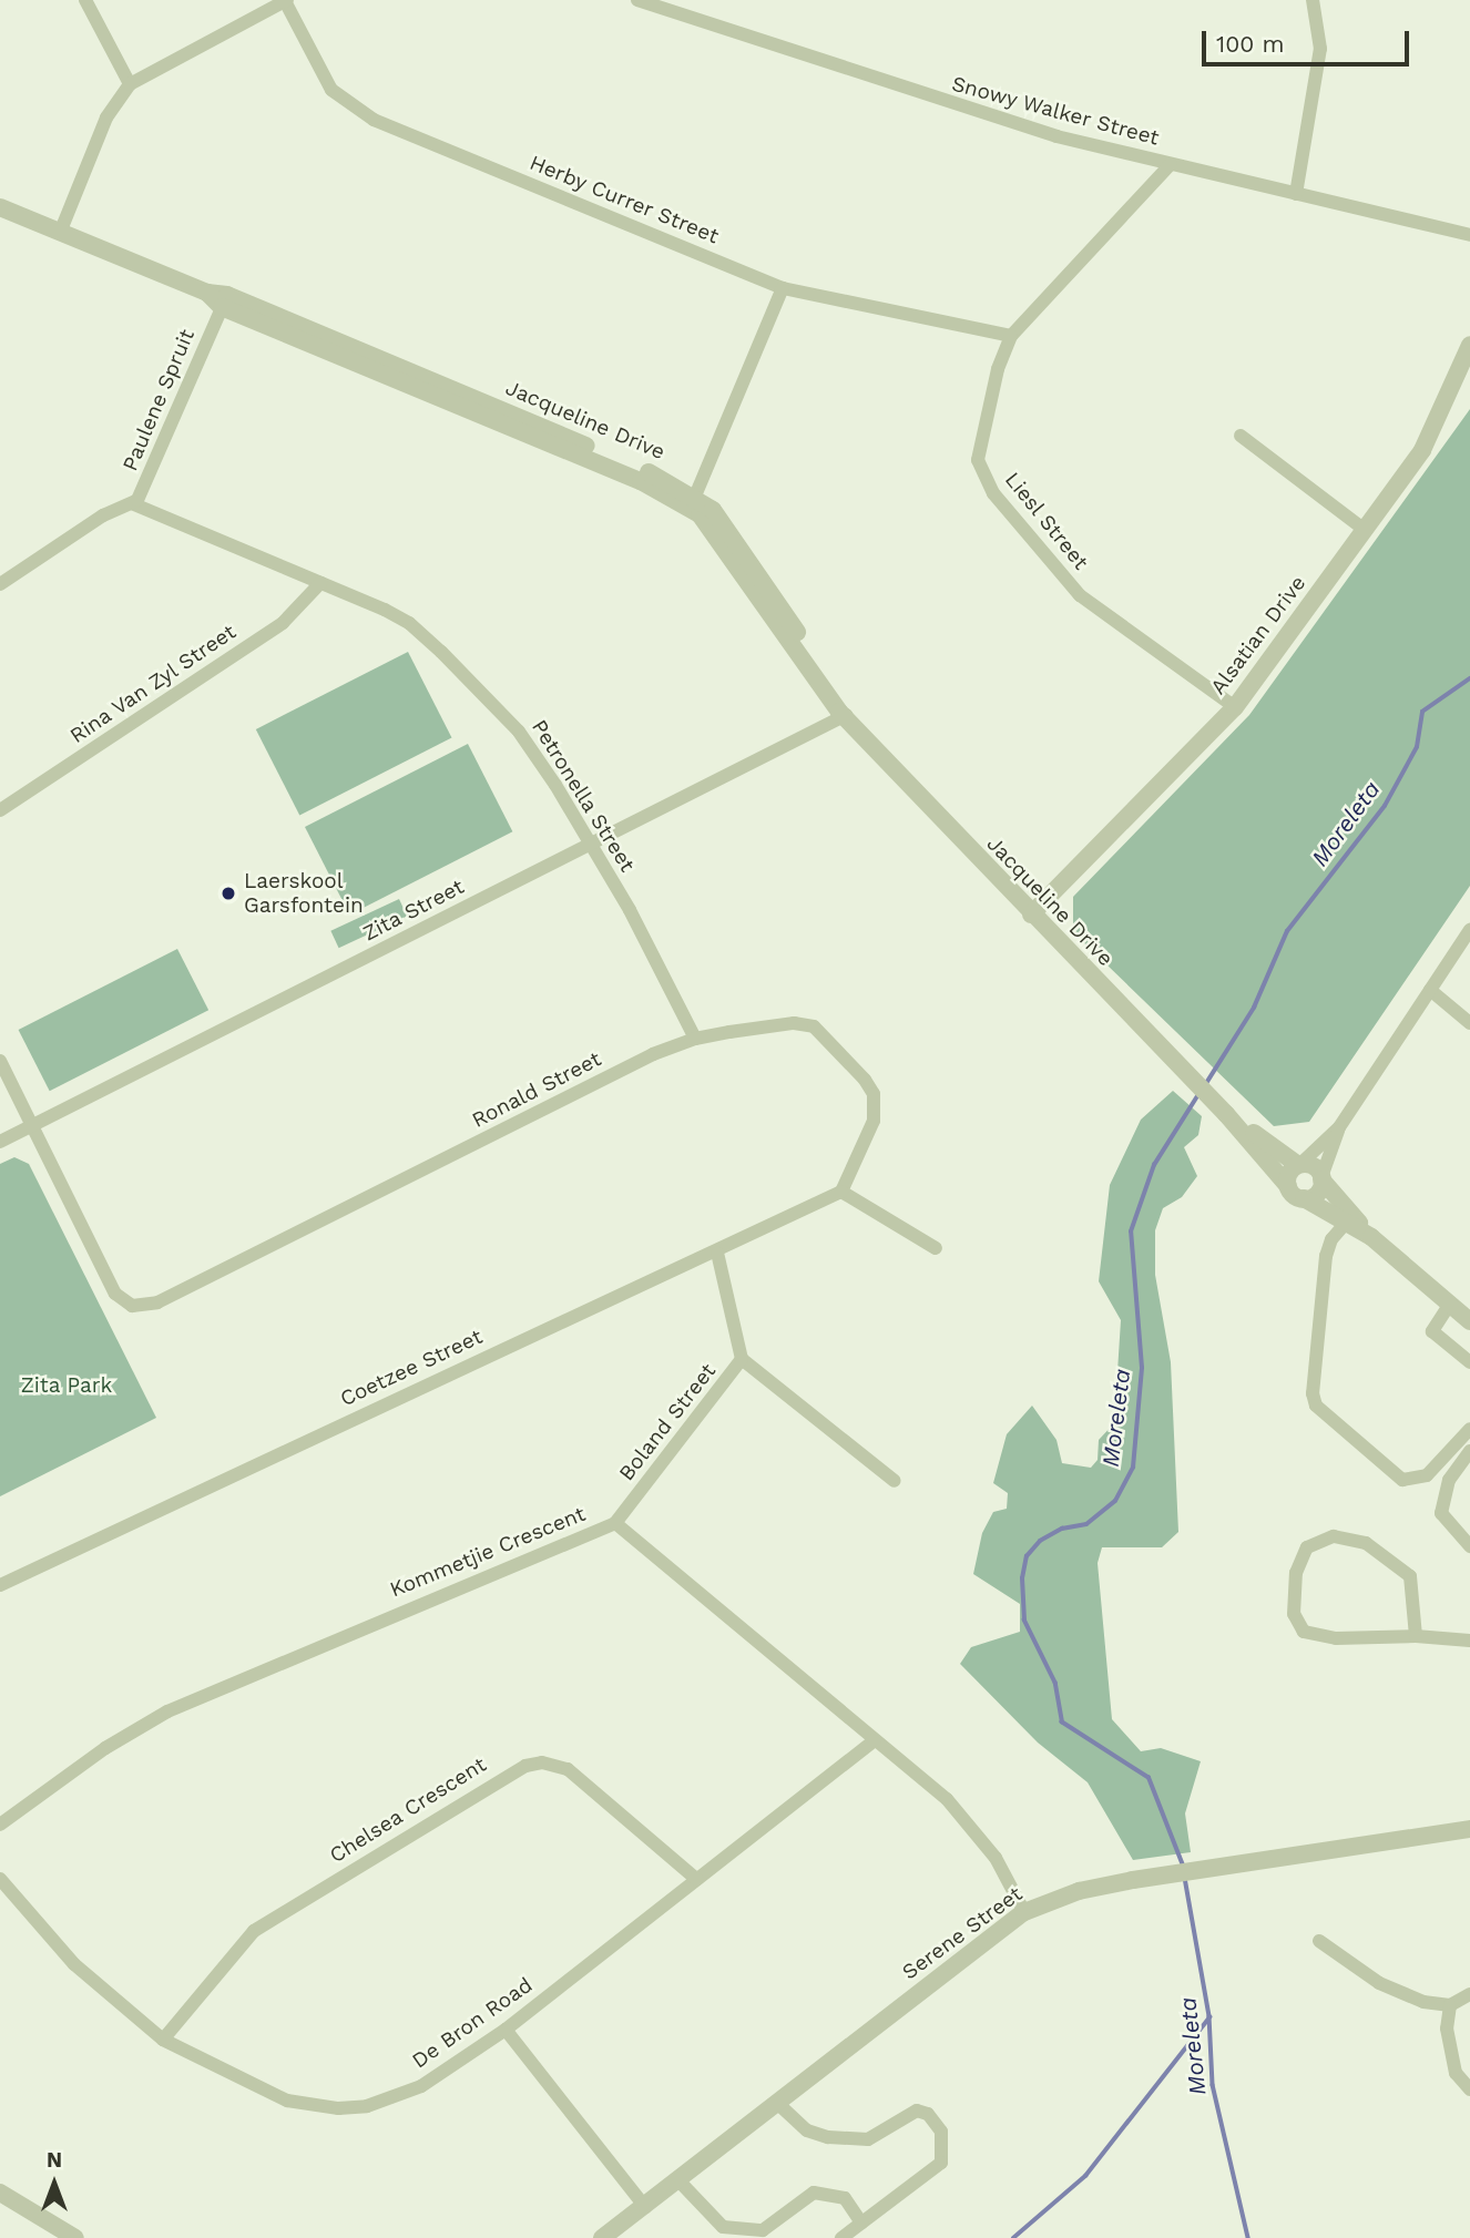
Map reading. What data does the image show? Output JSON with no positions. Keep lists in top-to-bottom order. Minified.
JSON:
{"streets":{"street":["Snowy Walker Street","Herby Currer Street","Paulene Spruit","Jacqueline Drive","Liesl Street","Alsatian Drive","Rina Van Zyl Street","Petronella Street","Zita Street","Ronald Street","Coetzee Street","Boland Street","Kommetjie Crescent","Chelsea Crescent","Serene Street","De Bron Road"]},"crossings":[["Snowy Walker Street","Liesl Street"],["Herby Currer Street","Liesl Street"],["Paulene Spruit","Jacqueline Drive"],["Paulene Spruit","Petronella Street"],["Jacqueline Drive","Alsatian Drive"],["Jacqueline Drive","Zita Street"],["Liesl Street","Alsatian Drive"],["Rina Van Zyl Street","Petronella Street"],["Petronella Street","Zita Street"],["Petronella Street","Ronald Street"],["Zita Street","Ronald Street"],["Ronald Street","Coetzee Street"],["Coetzee Street","Boland Street"],["Boland Street","Kommetjie Crescent"],["Kommetjie Crescent","Serene Street"],["Kommetjie Crescent","De Bron Road"],["Chelsea Crescent","De Bron Road"]],"water":["Moreleta"],"parks":["Zita Park"],"places":["Laerskool Garsfontein"],"scale_bar":"100 m","north":"top"}
